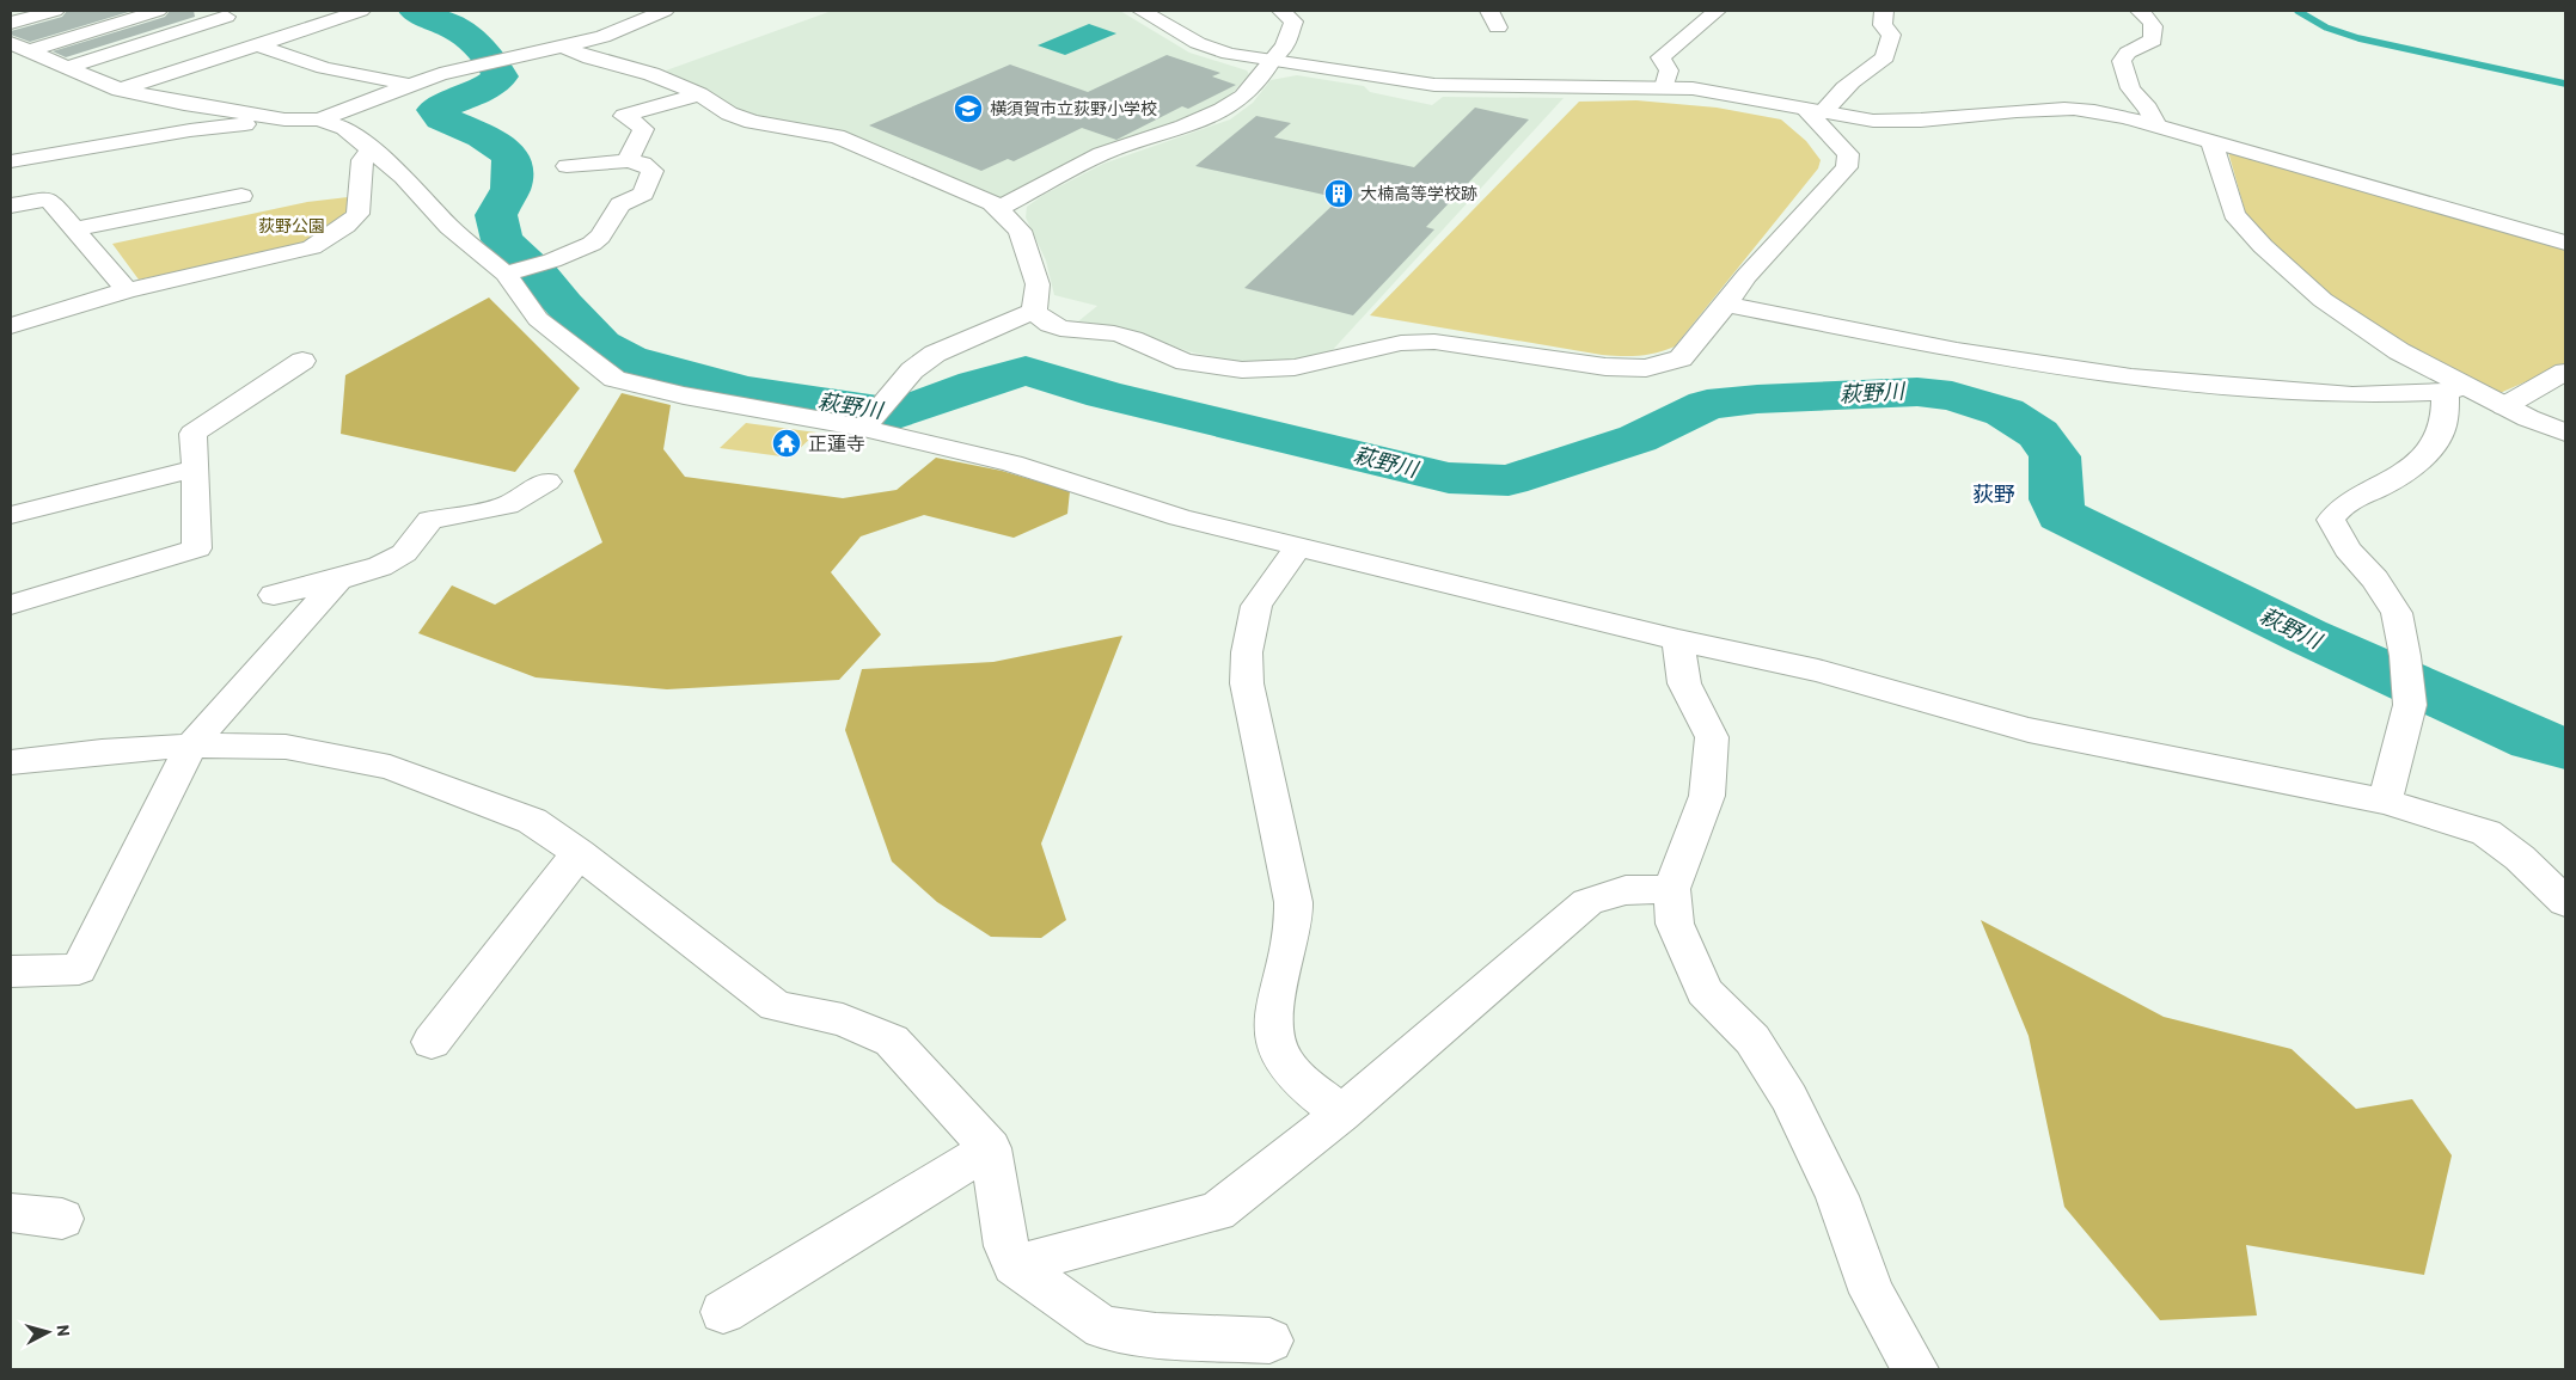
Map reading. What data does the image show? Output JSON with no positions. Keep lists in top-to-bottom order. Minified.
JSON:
{"districts":["荻野"],"water":["萩野川"],"parks":["荻野公園"],"places":{"school or university":["横須賀市立荻野小学校"],"building":["大楠高等学校跡"],"temple":["正蓮寺"]},"north":"right"}
